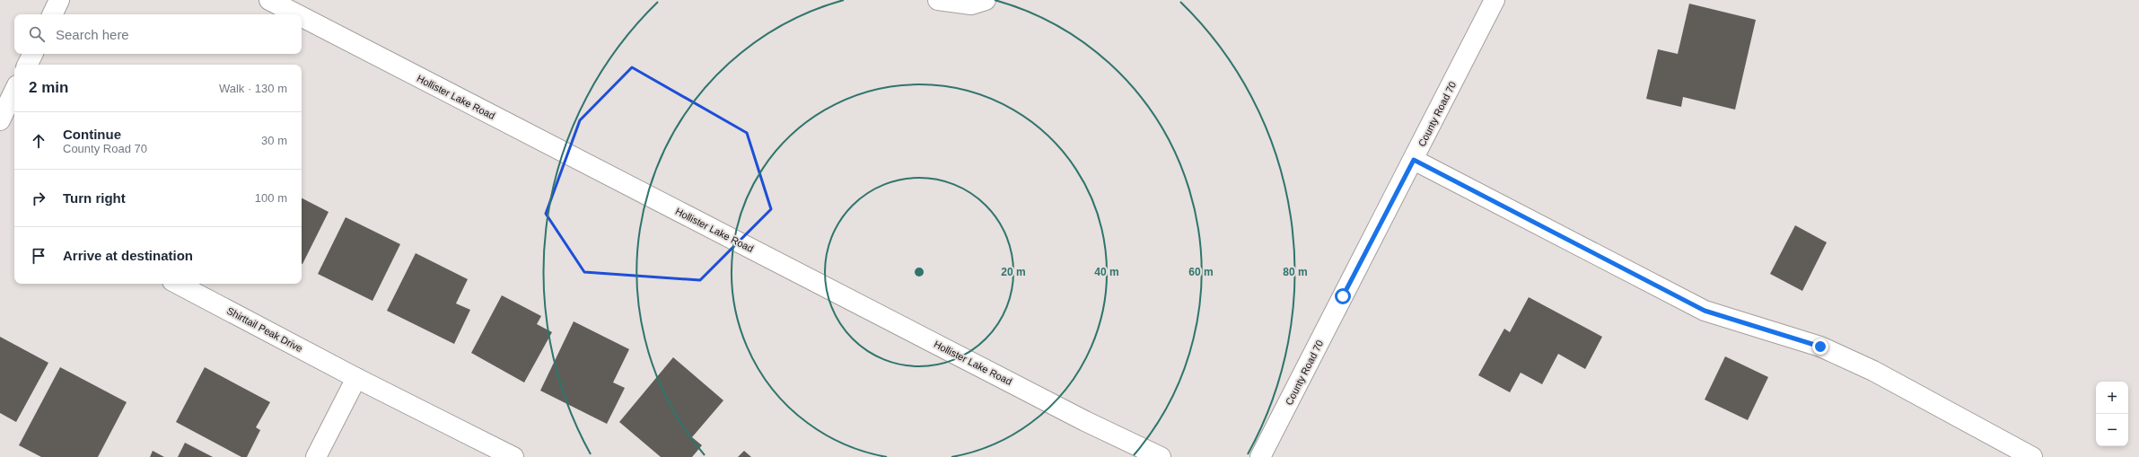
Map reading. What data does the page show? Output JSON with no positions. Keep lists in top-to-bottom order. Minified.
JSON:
{"streets":{"street":["Hollister Lake Road","County Road 70","Shirttail Peak Drive"]},"page":{"search":"Search here","heading":["2 min","Walk · 130 m"],"list":[["Continue","County Road 70","30 m"],["Turn right","100 m"],"Arrive at destination"],"map_buttons":["+","−"]},"rings":["20 m","40 m","60 m","80 m"]}
